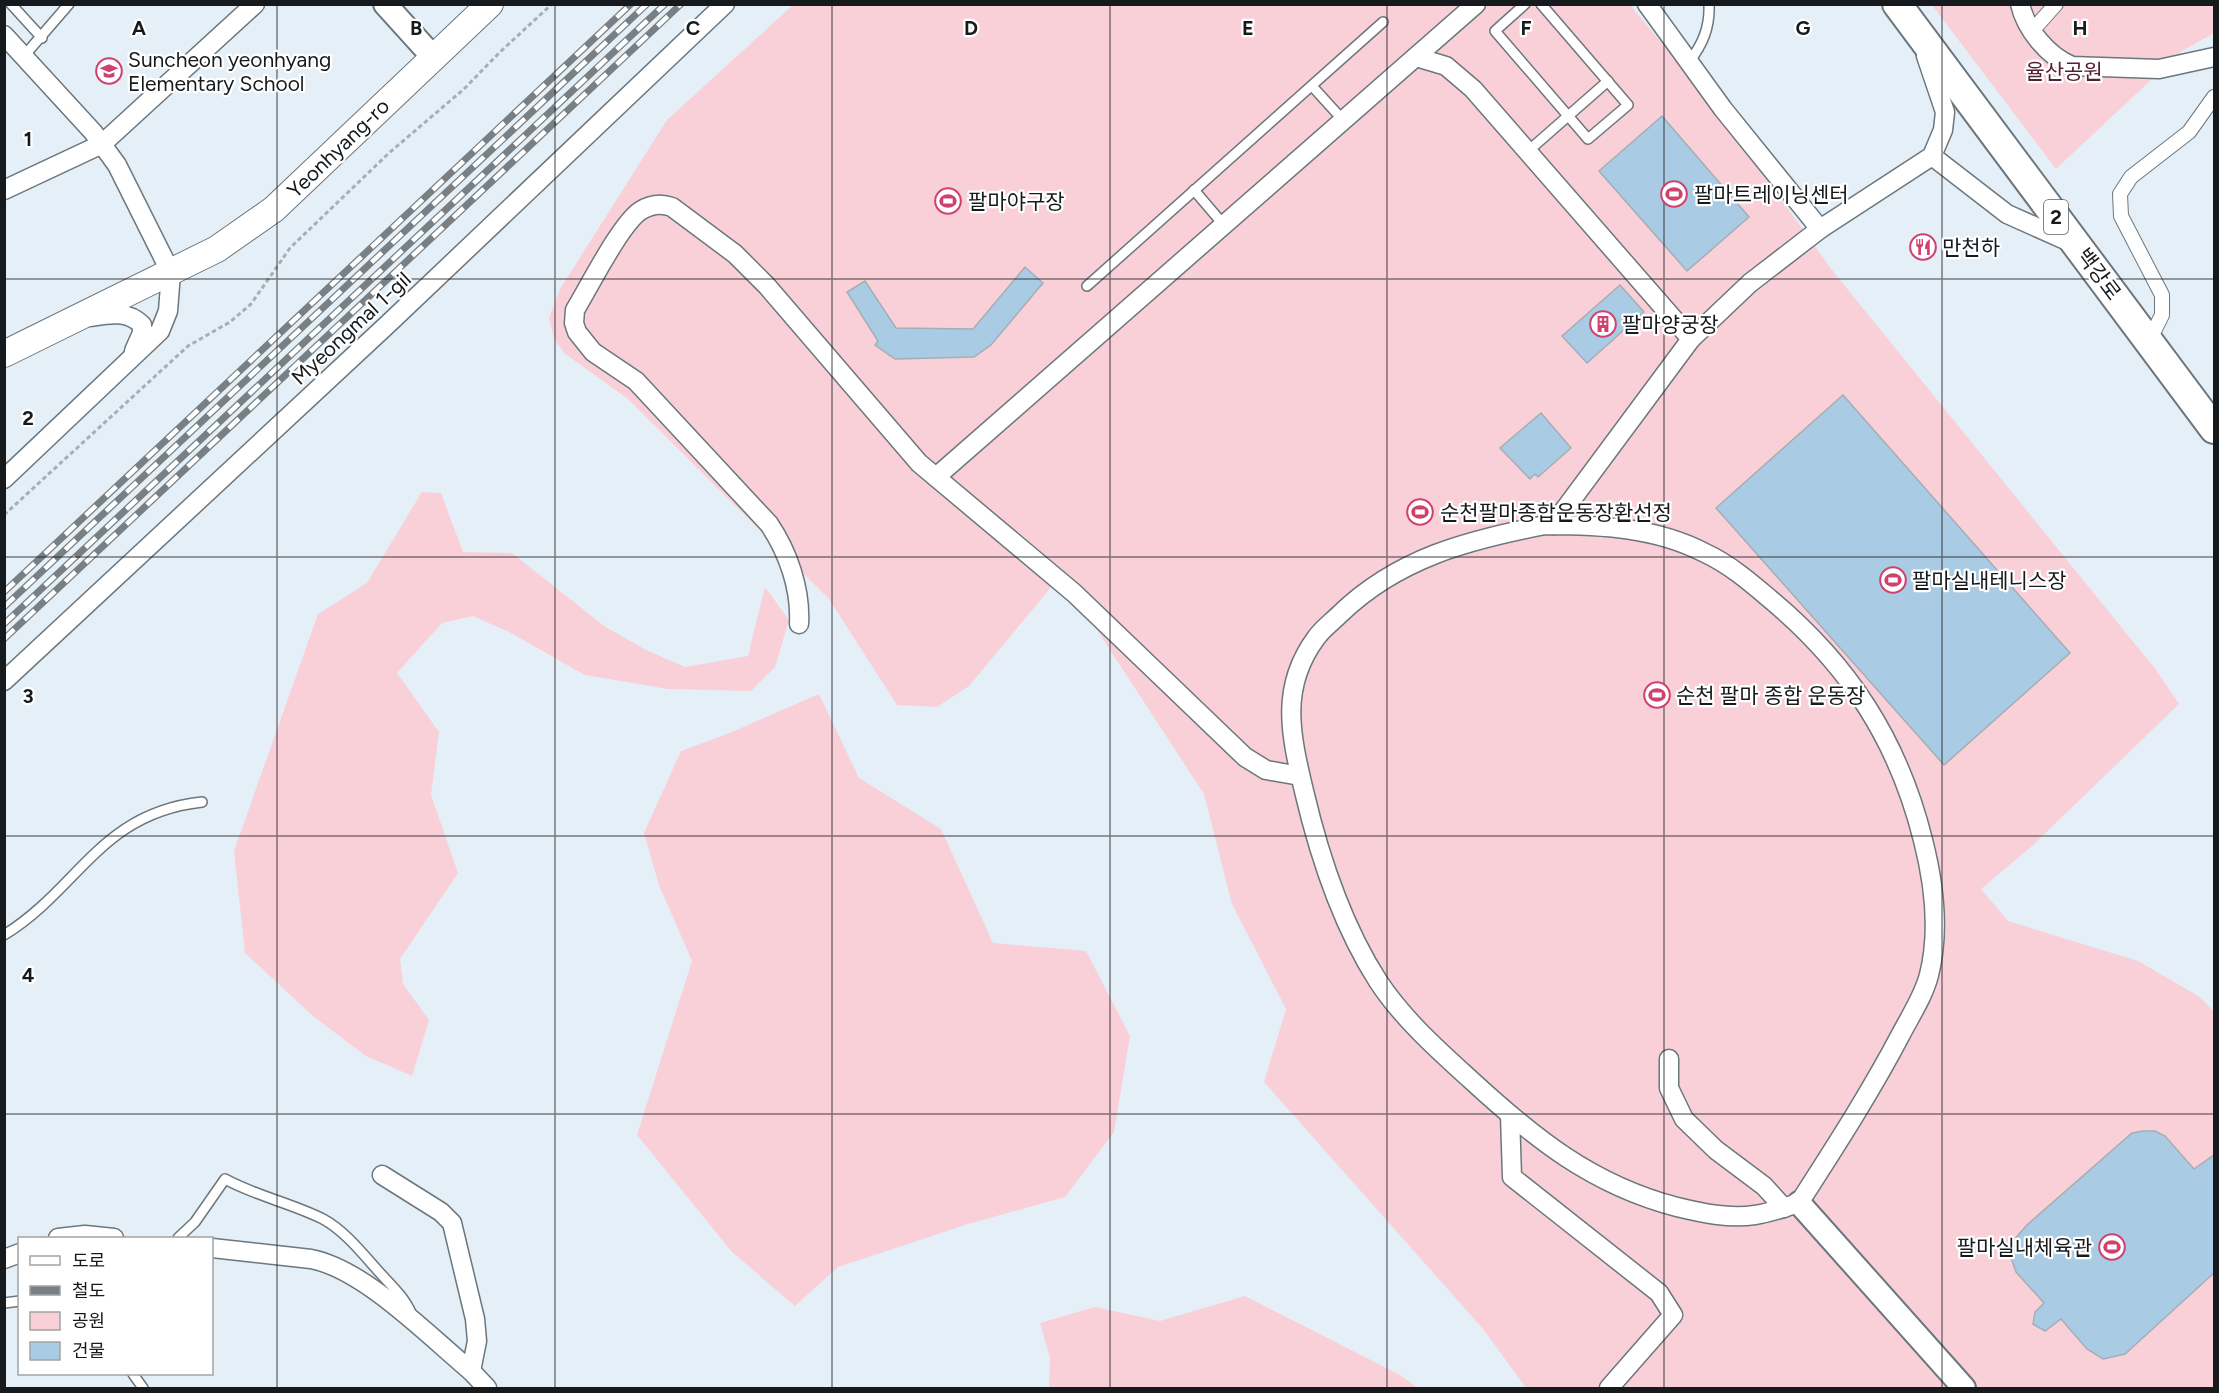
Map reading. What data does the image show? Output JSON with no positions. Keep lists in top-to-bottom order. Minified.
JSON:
{"streets":{"main road":["Yeonhyang-ro","2","백강로"],"street":["Myeongmal 1-gil"]},"parks":["율산공원"],"places":{"school or university":["Suncheon yeonhyang Elementary School"],"sports":["팔마트레이닝센터","팔마야구장","순천팔마종합운동장환선정","팔마실내테니스장","순천 팔마 종합 운동장","팔마실내체육관"],"restaurant":["만천하"],"building":["팔마양궁장"]},"legend":["도로","철도","공원","건물"],"grid":{"columns":["A","B","C","D","E","F","G","H"],"rows":["1","2","3","4"]}}
